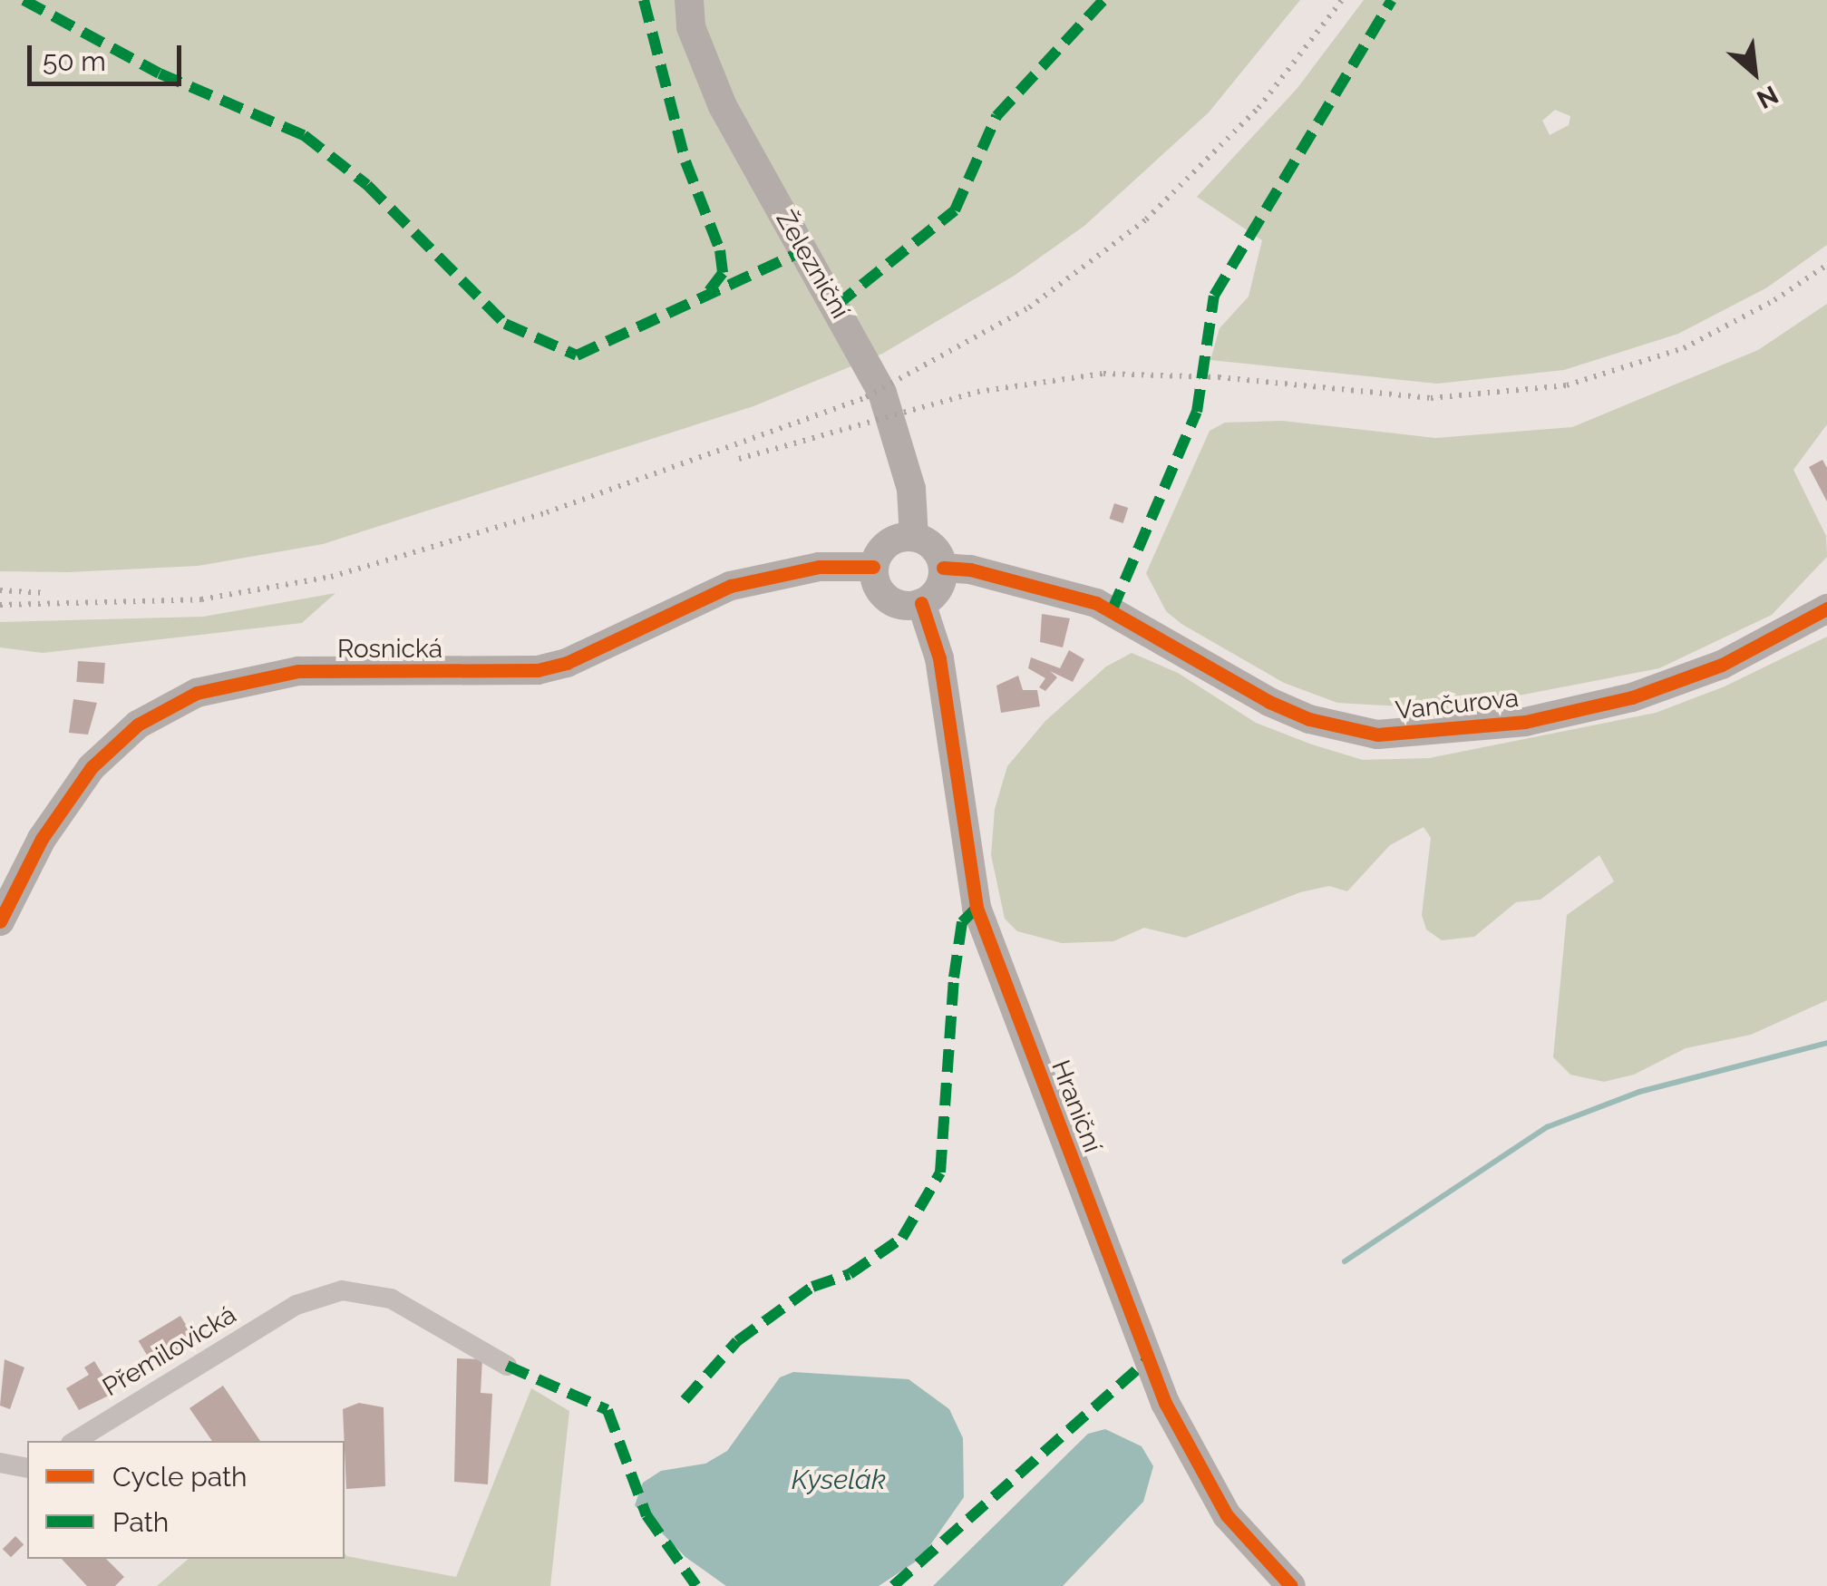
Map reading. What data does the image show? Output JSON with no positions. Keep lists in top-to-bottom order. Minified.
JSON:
{"streets":{"street":["Železniční","Rosnická","Vančurova","Hraniční","Přemilovická"]},"crossings":[["Železniční","Rosnická"],["Železniční","Vančurova"],["Železniční","Hraniční"],["Rosnická","Vančurova"],["Rosnická","Hraniční"],["Vančurova","Hraniční"]],"water":["Kyselák"],"legend":["Cycle path","Path"],"scale_bar":"50 m","north":"bottom right"}
